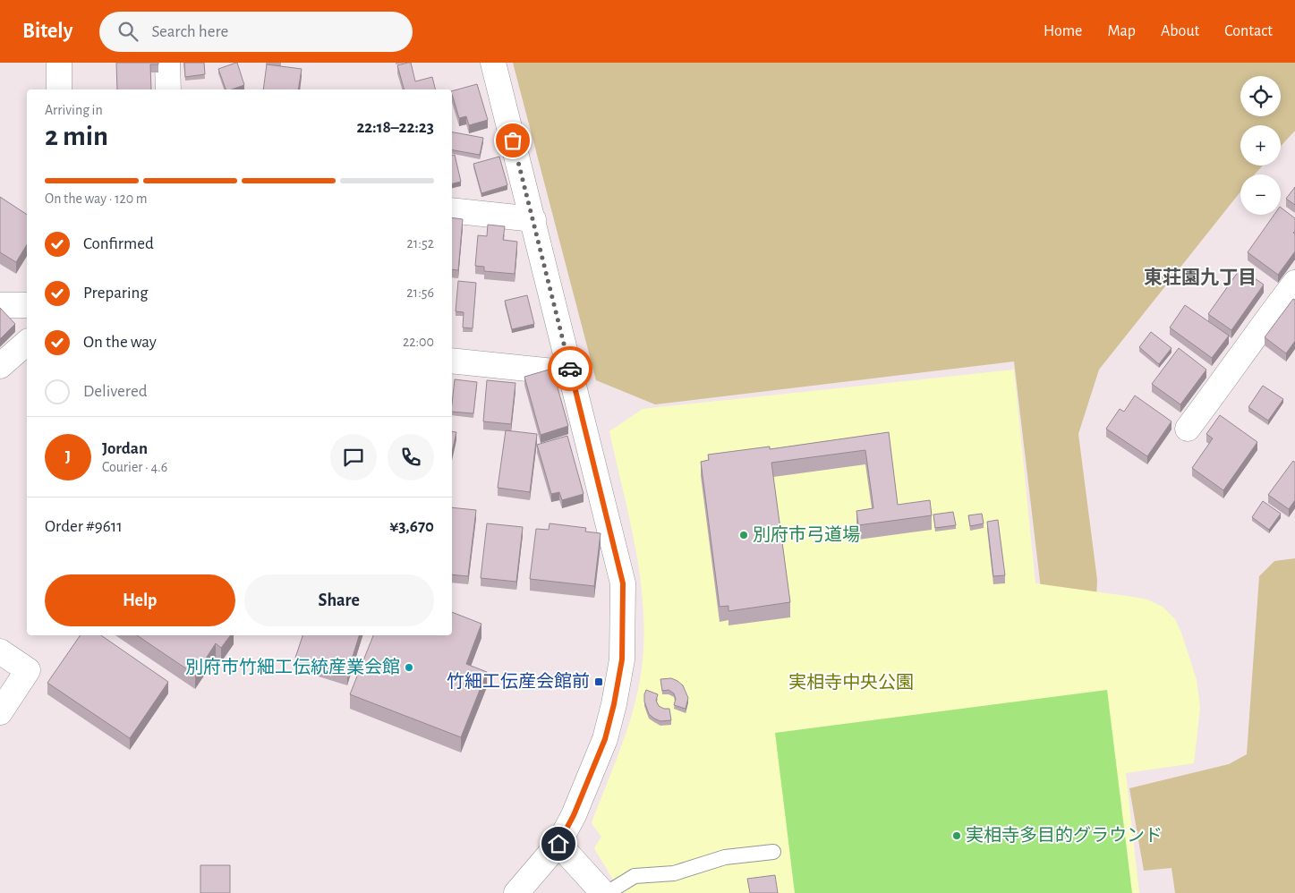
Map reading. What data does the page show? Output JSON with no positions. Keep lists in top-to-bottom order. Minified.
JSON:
{"districts":["東荘園九丁目"],"parks":["実相寺中央公園"],"places":{"other":["別府市弓道場","別府市竹細工伝統産業会館","実相寺多目的グラウンド"],"transit":["竹細工伝産会館前"]},"page":{"header":"Bitely","search":"Search here","nav":["Home","Map","About","Contact"],"map_buttons":["+","−"],"heading":["2 min","Arriving in","22:18–22:23"],"panel":["Jordan","Courier · 4.6","Order #9611","¥3,670"],"bar":"On the way · 120 m","list":[["Confirmed","21:52"],["Preparing","21:56"],["On the way","22:00"],"Delivered"],"round":"J","buttons":["Help","Share"]}}
